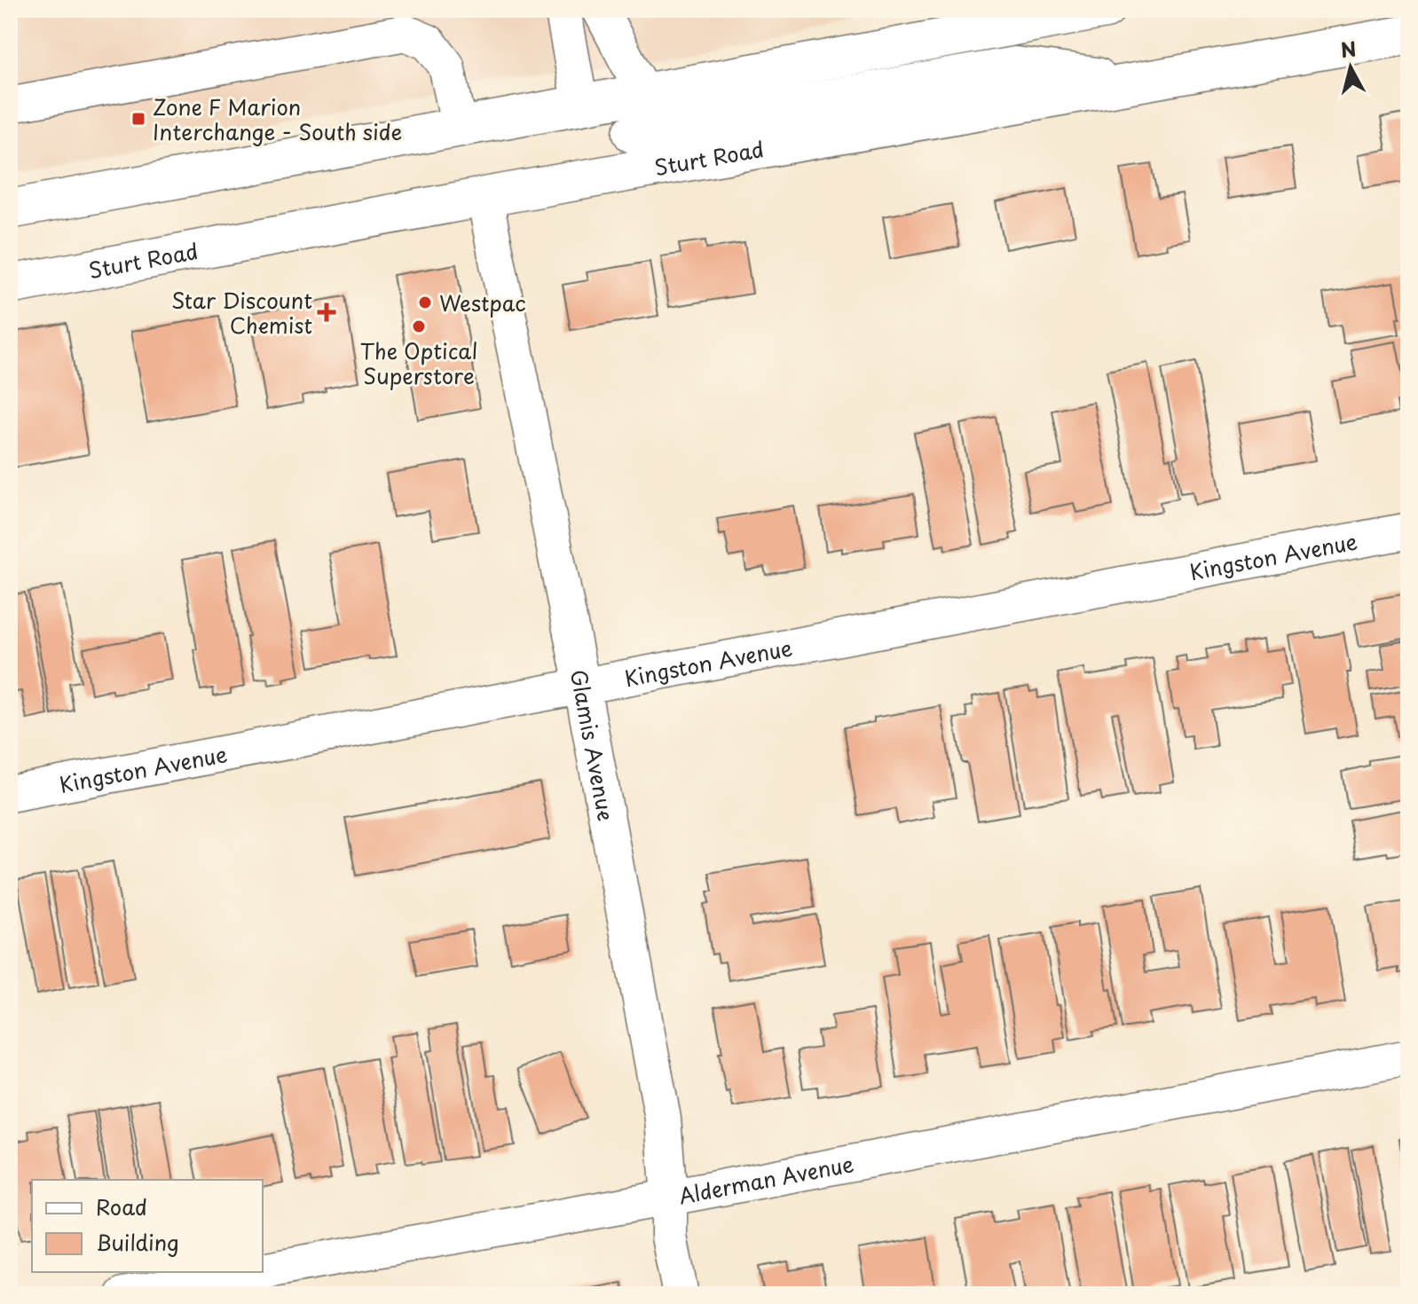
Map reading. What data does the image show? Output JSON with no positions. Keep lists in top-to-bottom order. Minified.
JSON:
{"streets":{"main road":["Sturt Road"],"street":["Kingston Avenue","Glamis Avenue","Alderman Avenue"]},"crossings":[["Sturt Road","Glamis Avenue"],["Kingston Avenue","Glamis Avenue"],["Glamis Avenue","Alderman Avenue"]],"places":{"transit":["Zone F Marion Interchange - South side"],"other":["Westpac","The Optical Superstore"],"health":["Star Discount Chemist"]},"legend":["Road","Building"],"north":"top"}
